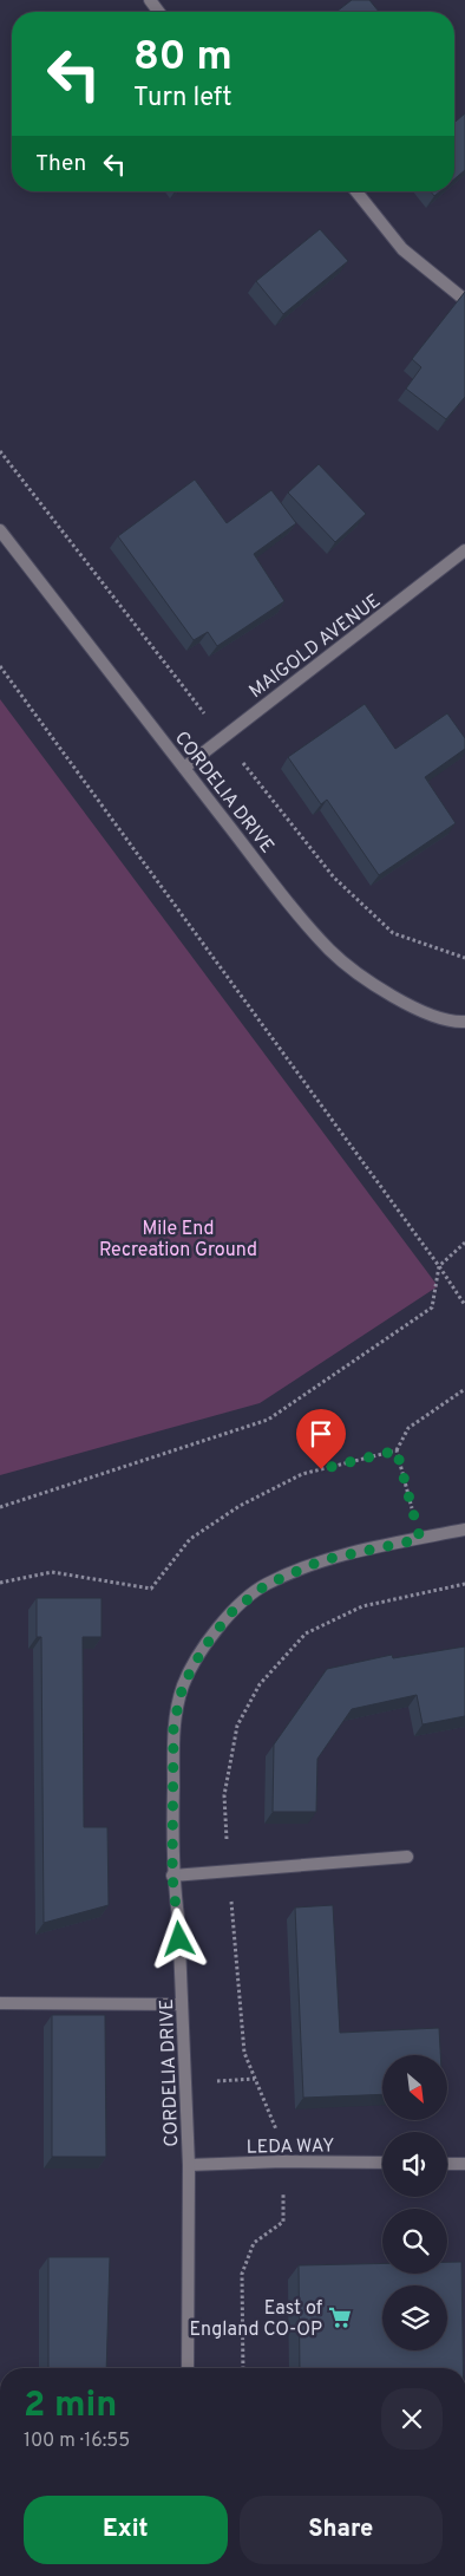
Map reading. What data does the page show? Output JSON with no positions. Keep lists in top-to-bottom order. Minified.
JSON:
{"streets":{"street":["MAIGOLD AVENUE","CORDELIA DRIVE","LEDA WAY"]},"crossings":[["MAIGOLD AVENUE","CORDELIA DRIVE"],["CORDELIA DRIVE","LEDA WAY"]],"parks":["Mile End Recreation Ground"],"places":{"supermarket":["East of England CO-OP"]},"north":"bottom right","page":{"turn":["80 m","Turn left"],"then":"Then","heading":["2 min","100 m · 16:55"],"buttons":["Exit","Share"]}}
